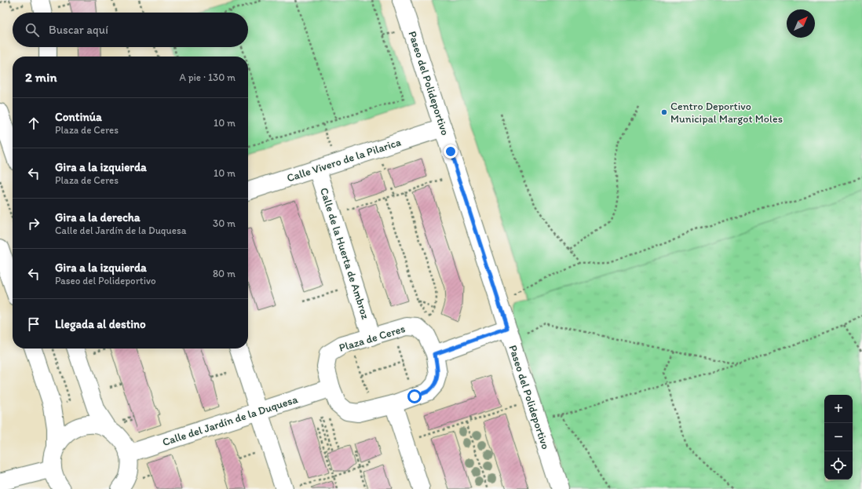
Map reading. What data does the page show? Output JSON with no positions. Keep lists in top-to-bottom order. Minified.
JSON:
{"streets":{"street":["Paseo del Polideportivo","Calle Vivero de la Pilarica","Calle de la Huerta de Ambroz","Plaza de Ceres","Calle del Jardín de la Duquesa"]},"crossings":[["Paseo del Polideportivo","Calle Vivero de la Pilarica"],["Calle Vivero de la Pilarica","Calle de la Huerta de Ambroz"],["Calle de la Huerta de Ambroz","Plaza de Ceres"],["Plaza de Ceres","Calle del Jardín de la Duquesa"]],"places":["Centro Deportivo Municipal Margot Moles"],"north":"top right","page":{"search":"Buscar aquí","heading":["2 min","A pie · 130 m"],"list":[["Continúa","Plaza de Ceres","10 m"],["Gira a la izquierda","Plaza de Ceres","10 m"],["Gira a la derecha","Calle del Jardín de la Duquesa","30 m"],["Gira a la izquierda","Paseo del Polideportivo","80 m"],"Llegada al destino"],"map_buttons":["+","−"]}}
